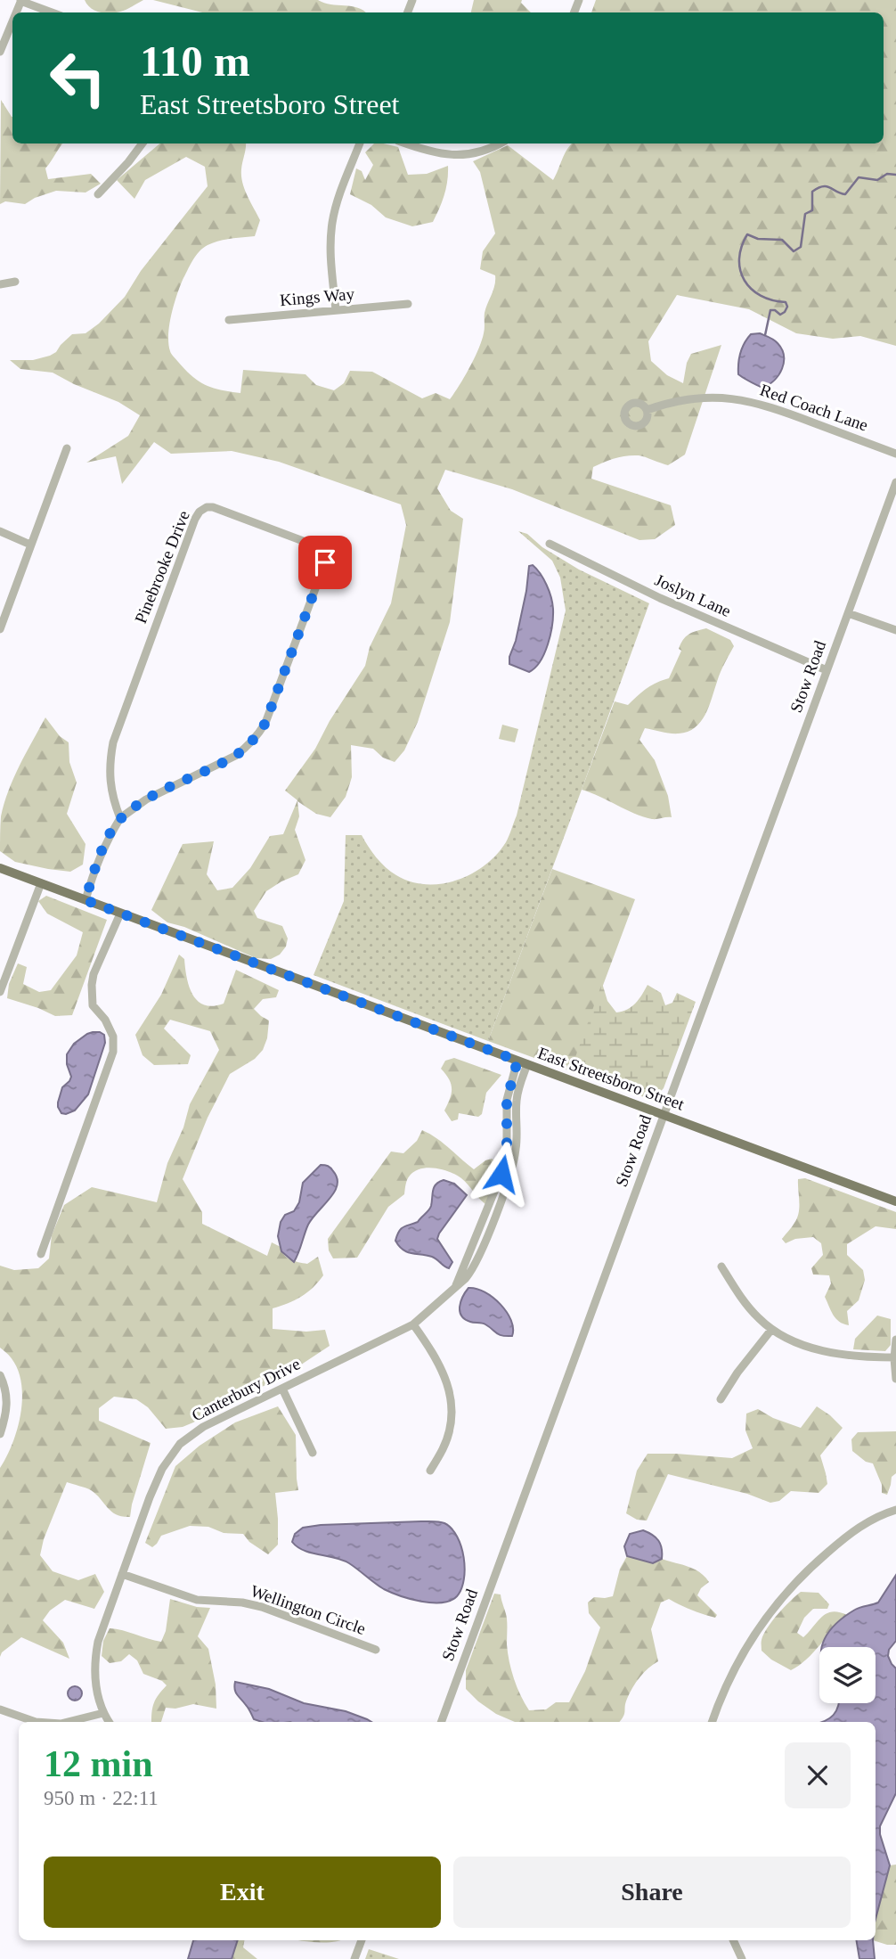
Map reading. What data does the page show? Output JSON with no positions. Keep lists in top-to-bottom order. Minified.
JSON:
{"streets":{"main road":["East Streetsboro Street"],"street":["Kings Way","Red Coach Lane","Pinebrooke Drive","Joslyn Lane","Stow Road","Canterbury Drive","Wellington Circle"]},"crossings":[["Pinebrooke Drive","East Streetsboro Street"],["Joslyn Lane","Stow Road"],["Stow Road","East Streetsboro Street"],["East Streetsboro Street","Canterbury Drive"],["Canterbury Drive","Wellington Circle"]],"page":{"turn":["110 m","East Streetsboro Street"],"heading":["12 min","950 m · 22:11"],"buttons":["Exit","Share"]}}
